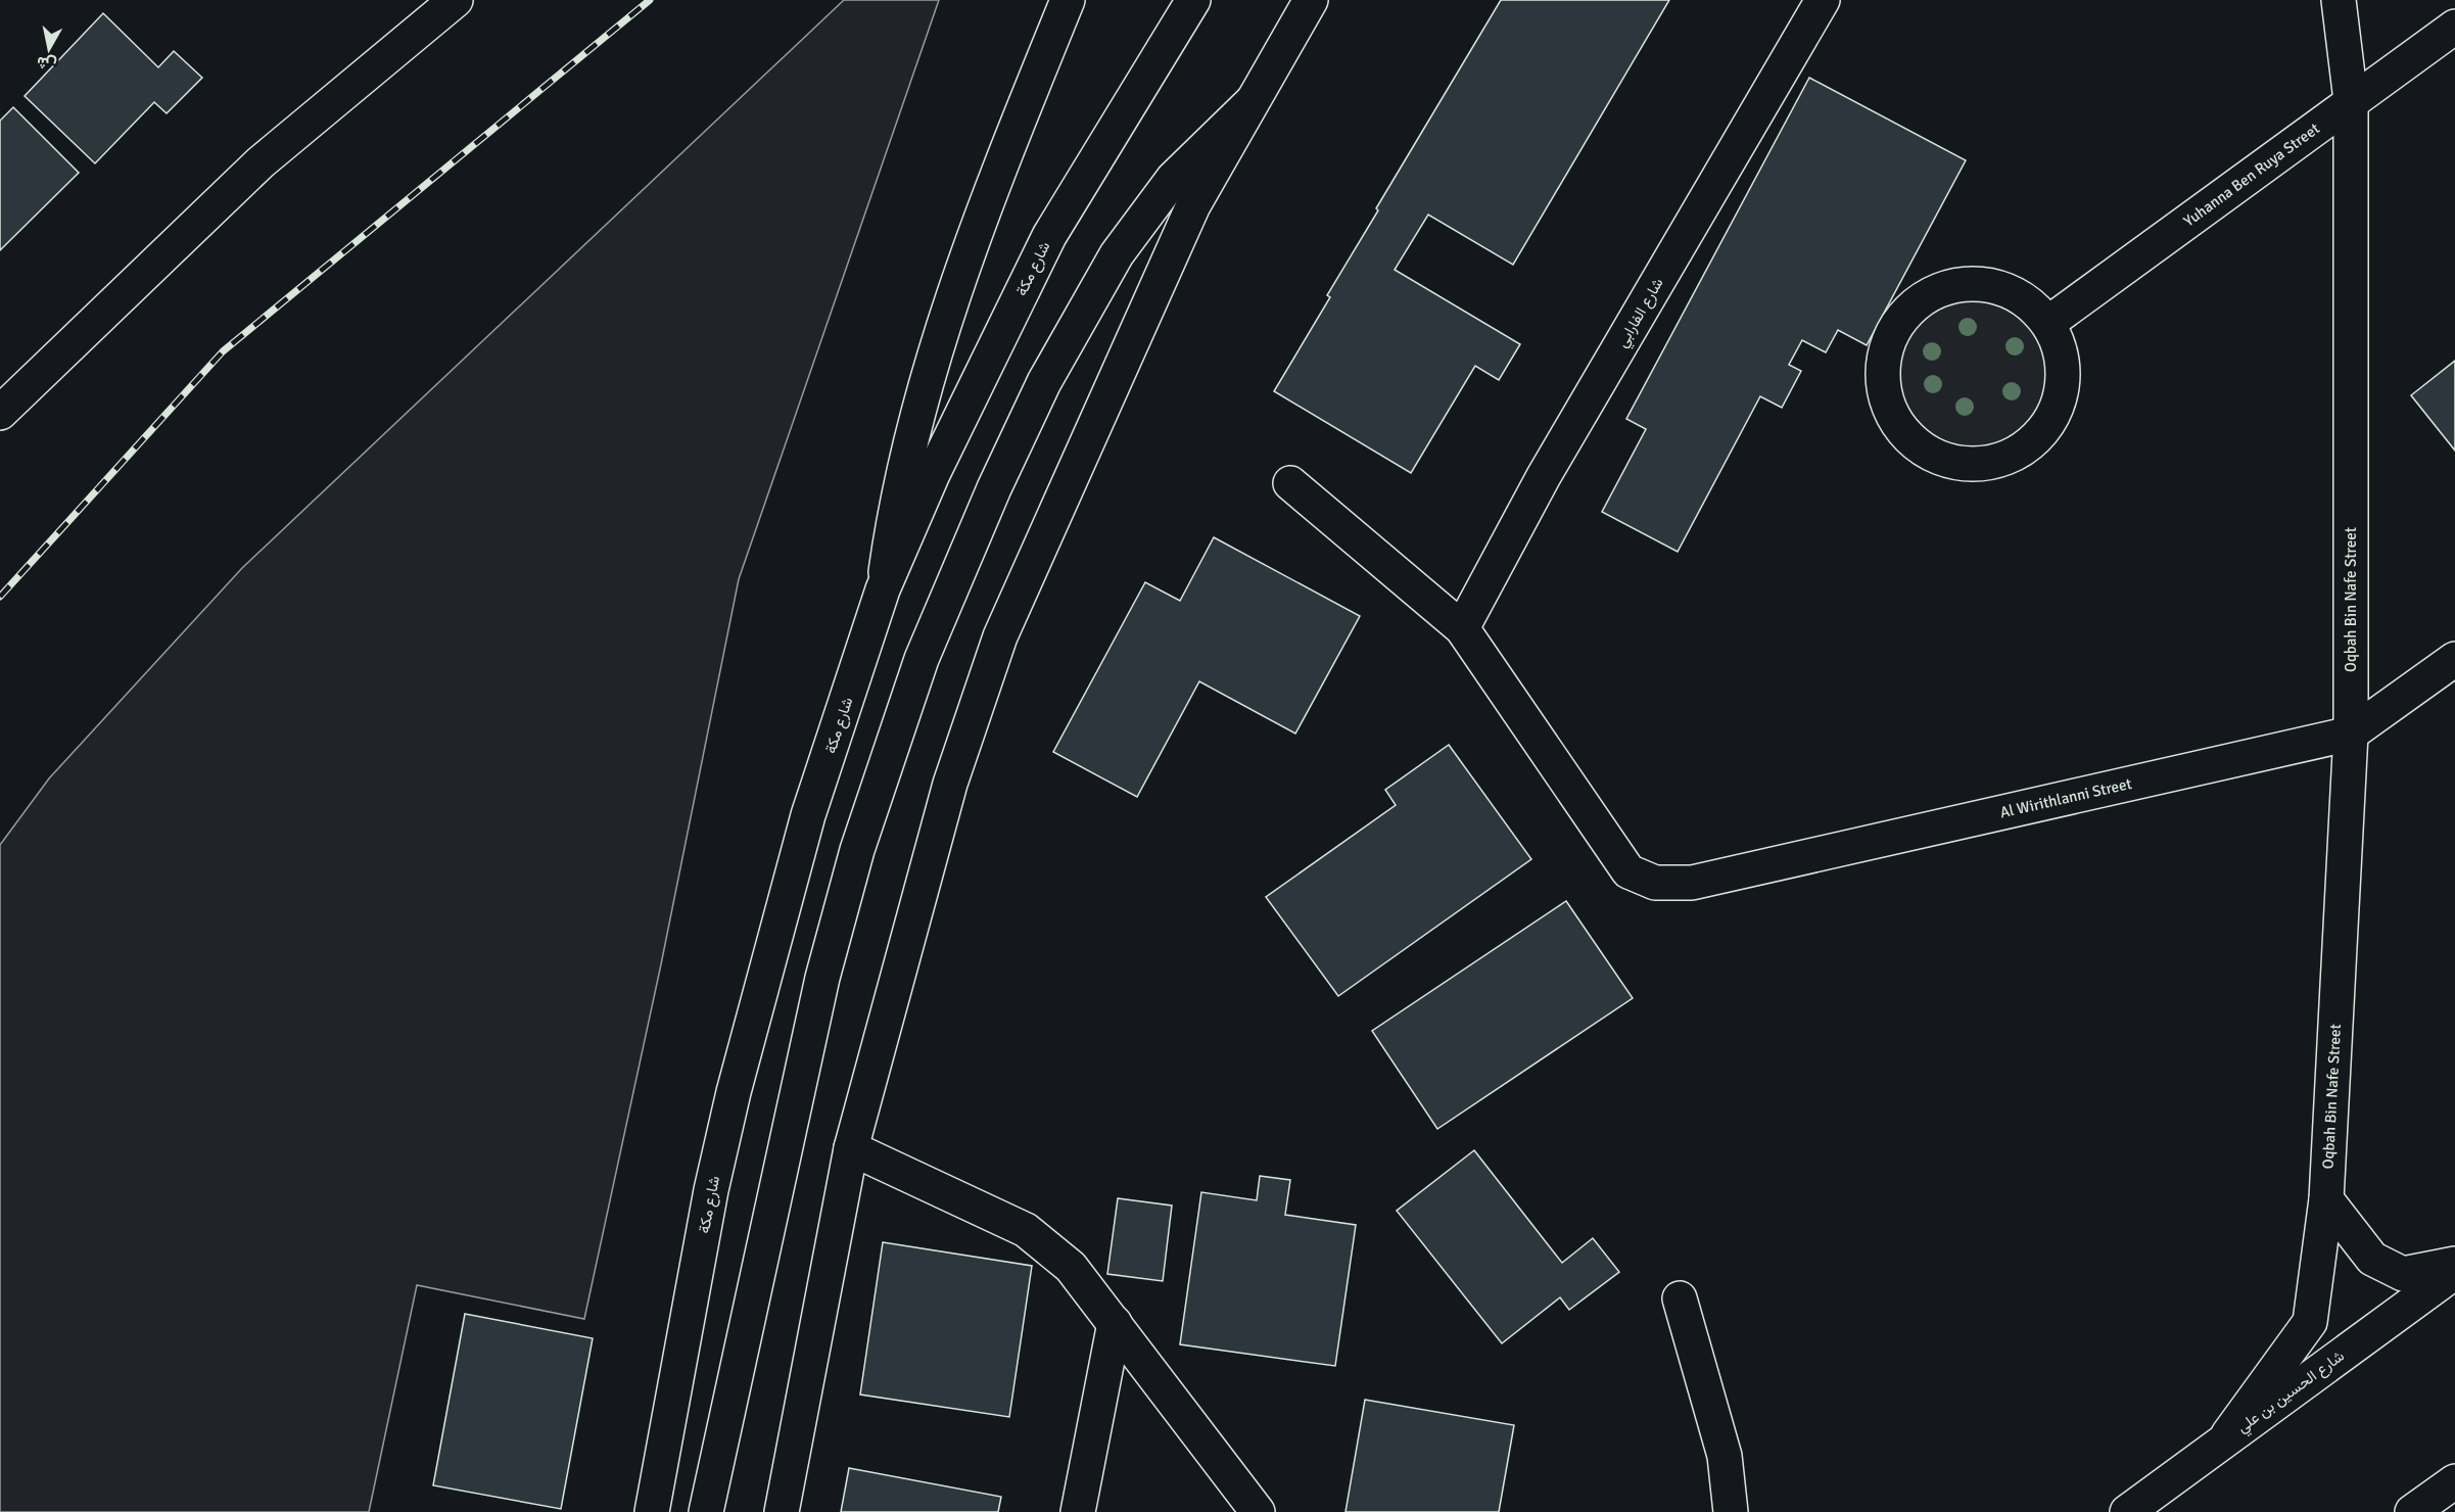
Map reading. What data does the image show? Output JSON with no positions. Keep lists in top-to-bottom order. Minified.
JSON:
{"streets":{"main road":["Yuhanna Ben Ruya Street","شارع مكة","شارع الفارابي","Oqbah Bin Nafe Street","Al Wirithlanni Street","شارع الحسين بن علي"]},"crossings":[["Yuhanna Ben Ruya Street","Oqbah Bin Nafe Street"],["شارع الفارابي","Al Wirithlanni Street"],["Oqbah Bin Nafe Street","Al Wirithlanni Street"],["Oqbah Bin Nafe Street","شارع الحسين بن علي"]],"north":"bottom"}
